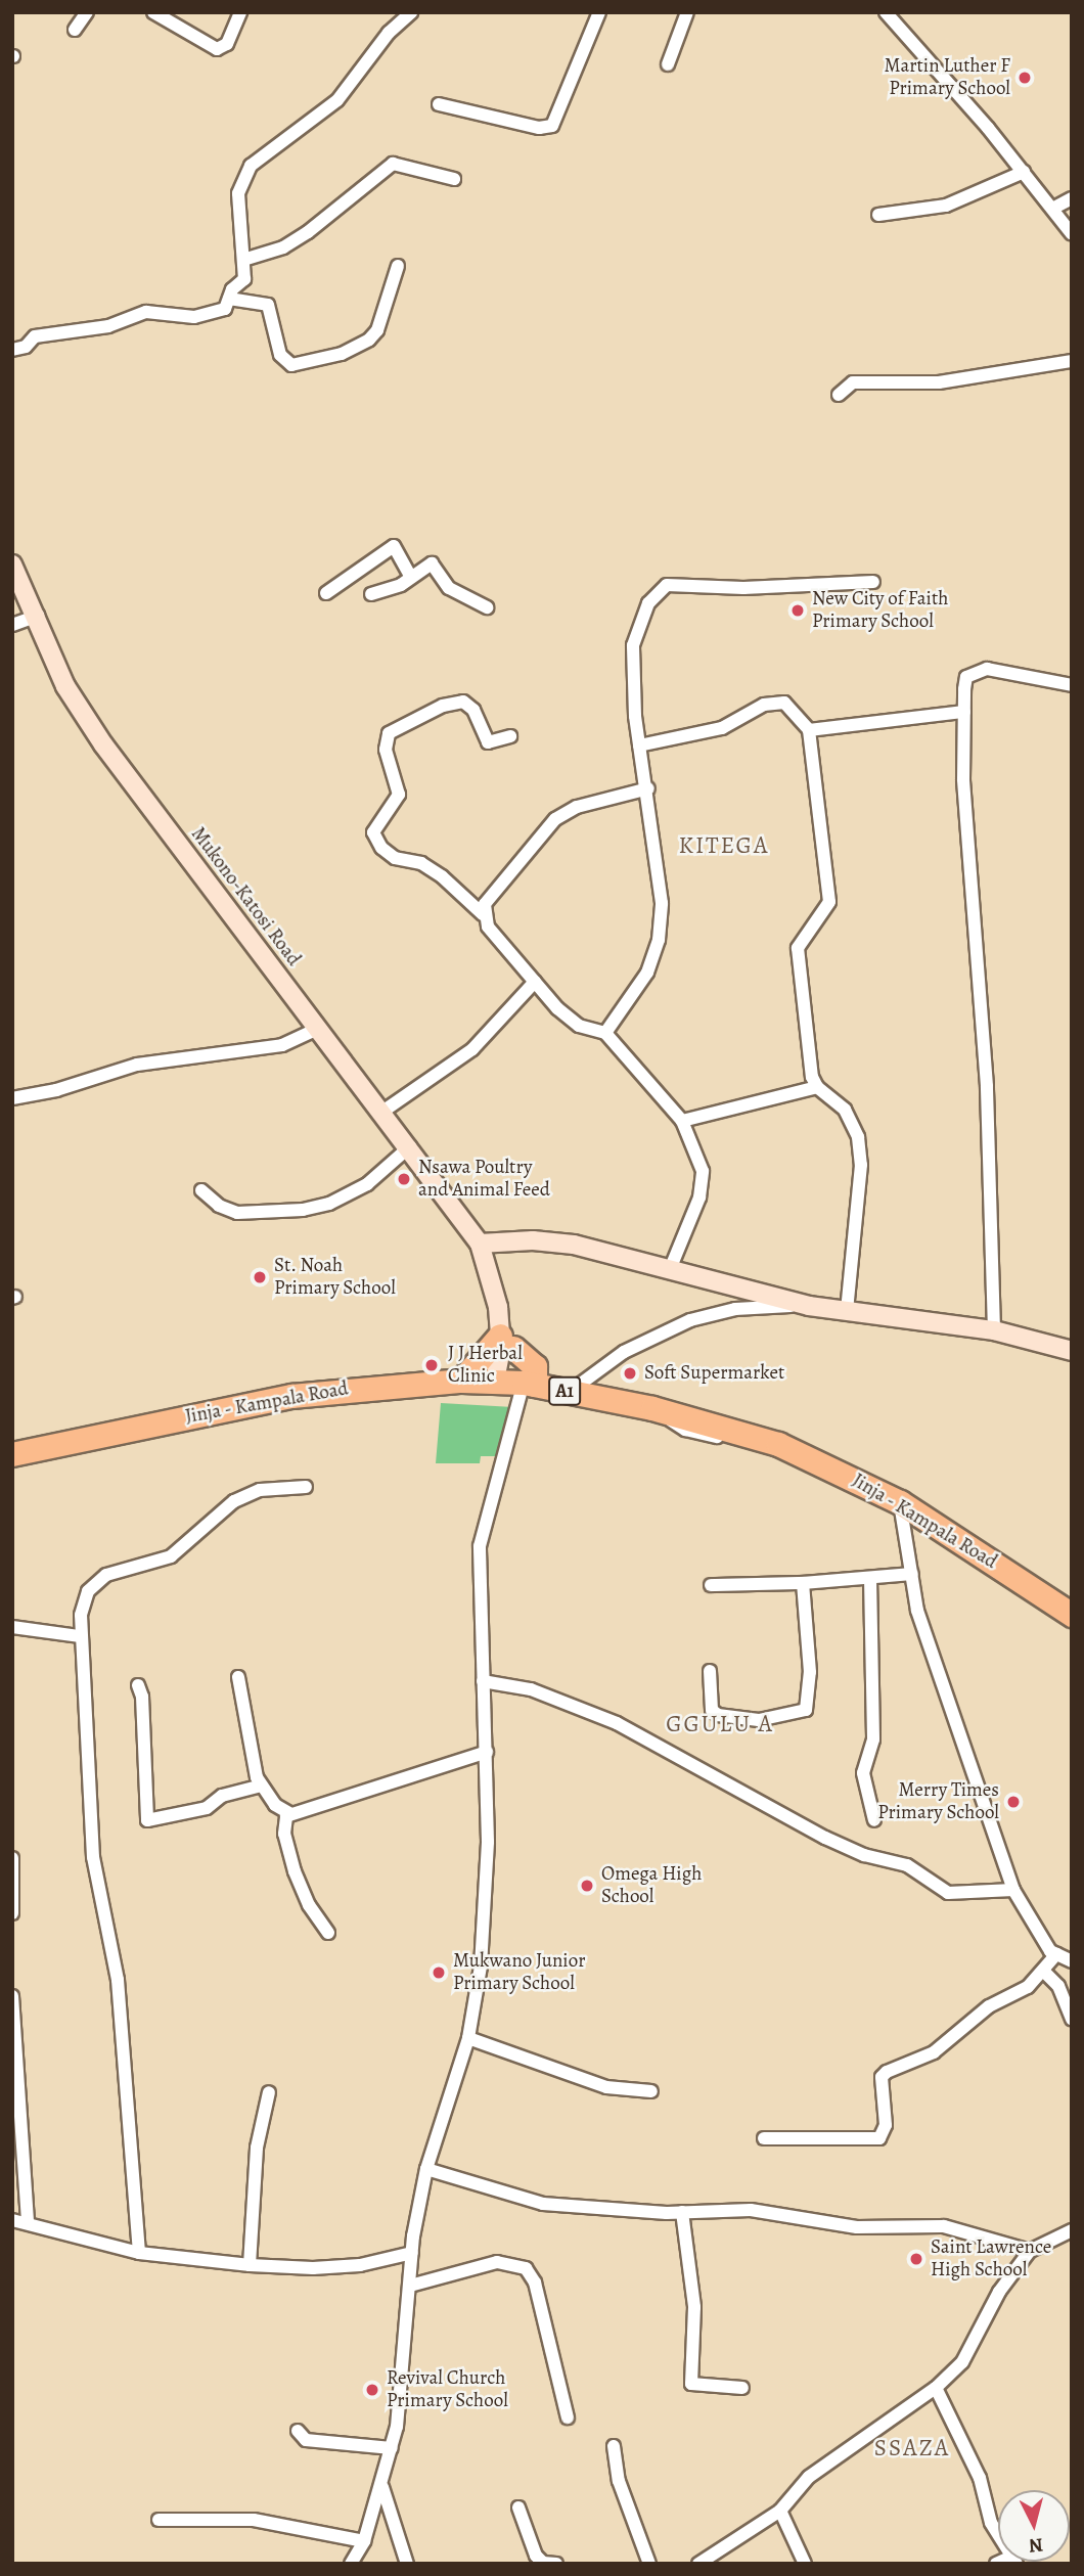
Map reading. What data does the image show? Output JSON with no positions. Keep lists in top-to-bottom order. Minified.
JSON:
{"streets":{"highway":["A1","Jinja - Kampala Road"],"main road":["Mukono-Katosi Road"]},"crossings":[["Mukono-Katosi Road","Jinja - Kampala Road"]],"districts":["KITEGA","GGULU A","SSAZA"],"places":["Martin Luther F Primary School","New City of Faith Primary School","Nsawa Poultry and Animal Feed","St. Noah Primary School","J J Herbal Clinic","Soft Supermarket","Merry Times Primary School","Omega High School","Mukwano Junior Primary School","Saint Lawrence High School","Revival Church Primary School"],"north":"bottom"}
